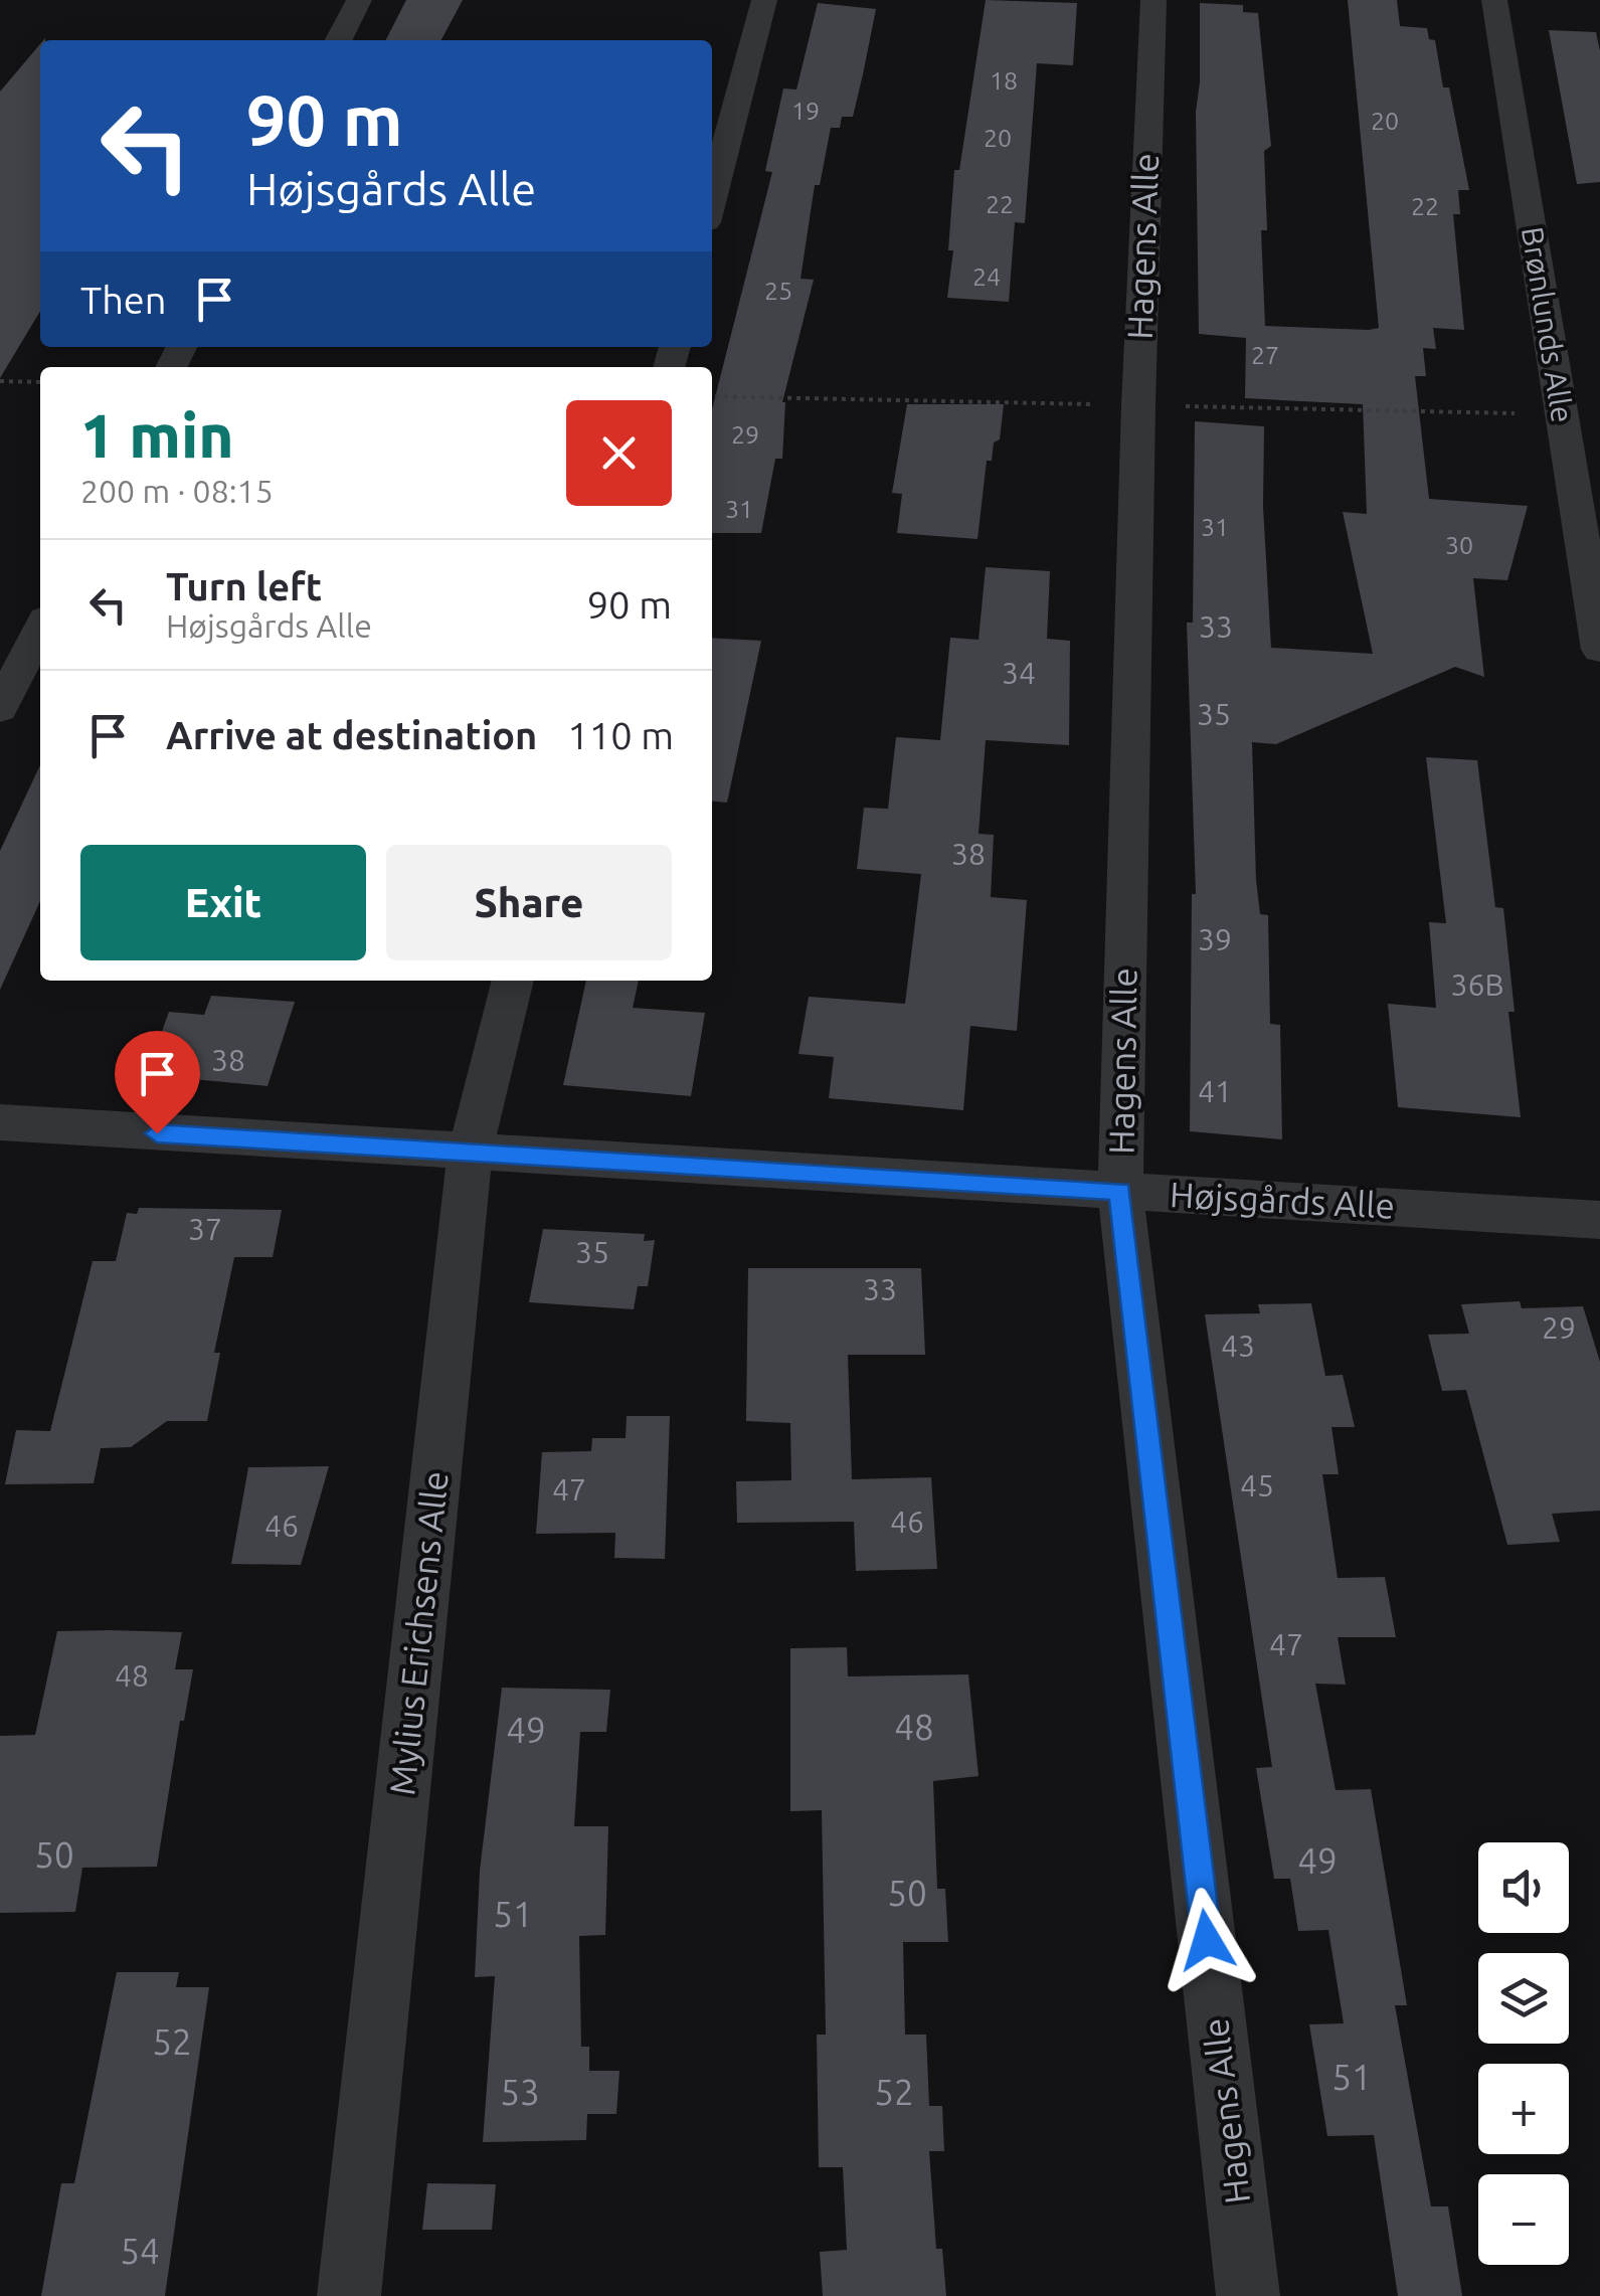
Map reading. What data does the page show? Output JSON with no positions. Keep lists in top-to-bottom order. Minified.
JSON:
{"streets":{"street":["Hagens Alle","Brønlunds Alle","Højsgårds Alle","Mylius Erichsens Alle"]},"crossings":[["Hagens Alle","Højsgårds Alle"],["Højsgårds Alle","Mylius Erichsens Alle"]],"house_numbers":["18","19","20","20","22","22","24","25","27","29","31","31","30","33","34","35","38","39","36B","38","41","37","35","33","29","43","45","47","46","46","47","48","48","49","50","49","50","51","52","51","53","52","54"],"page":{"turn":["90 m","Højsgårds Alle"],"then":"Then","heading":["1 min","200 m · 08:15"],"list":[{"name":"Turn left","note":"Højsgårds Alle","value":"90 m"},{"name":"Arrive at destination","value":"110 m"}],"buttons":["Exit","Share"],"map_buttons":["+","−"]}}
